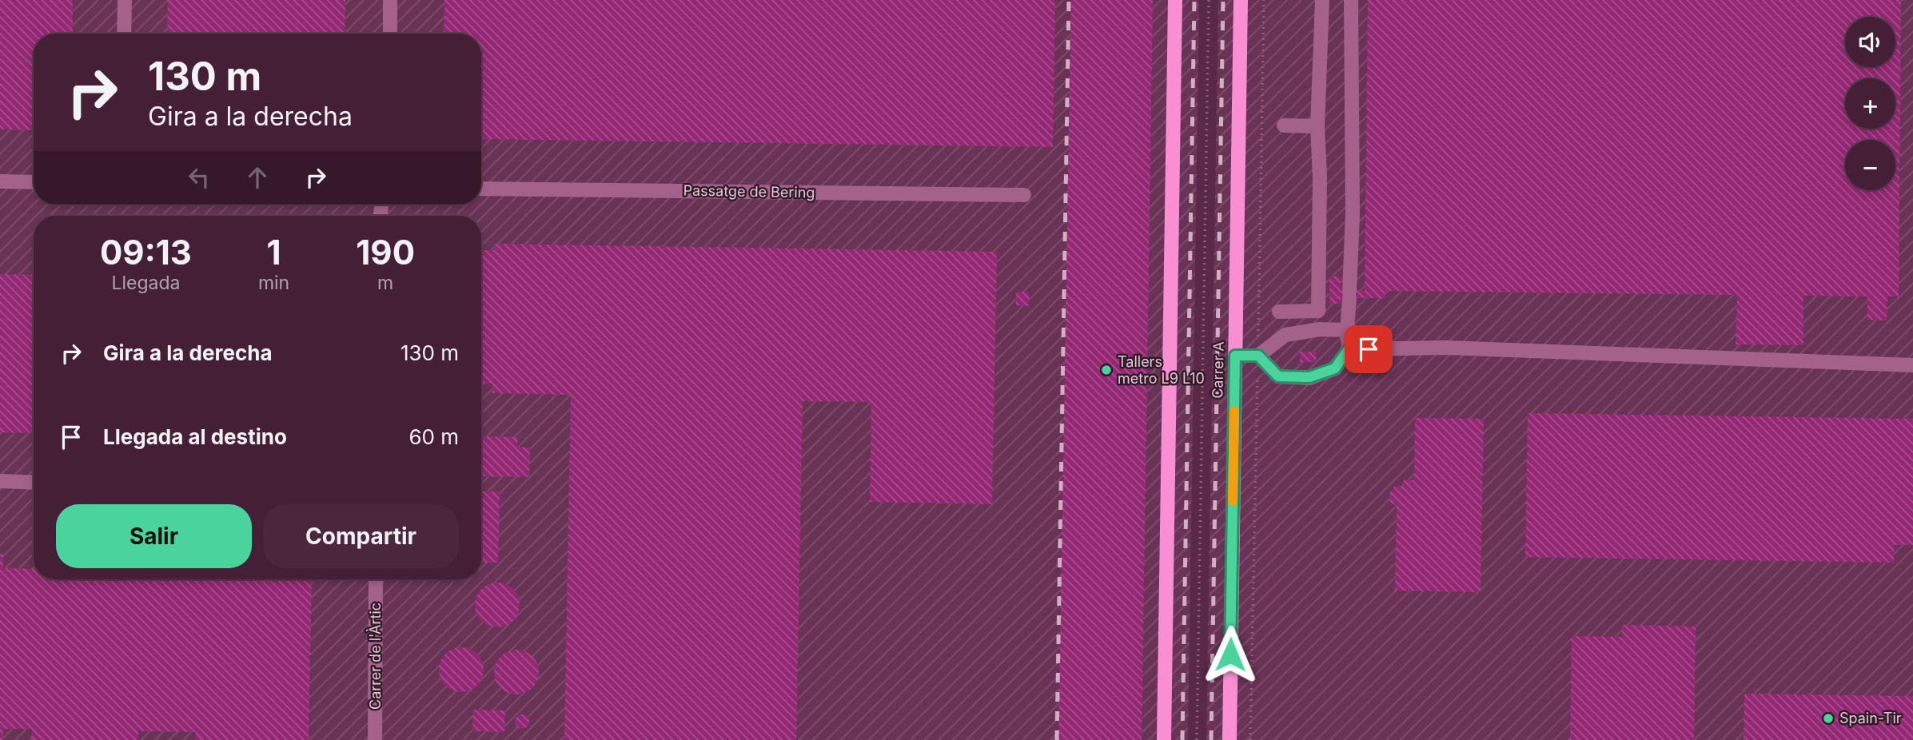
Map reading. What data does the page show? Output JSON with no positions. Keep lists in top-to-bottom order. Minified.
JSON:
{"streets":{"main road":["Carrer A"],"lane":["Passatge de Bering","Carrer de l'Àrtic"]},"places":["Tallers metro L9 L10","Spain-Tir"],"page":{"map_buttons":["+","−"],"turn":["130 m","Gira a la derecha"],"eta":["09:13","Llegada","1","min","190","m"],"list":[{"name":"Gira a la derecha","value":"130 m"},{"name":"Llegada al destino","value":"60 m"}],"buttons":["Salir","Compartir"]}}
